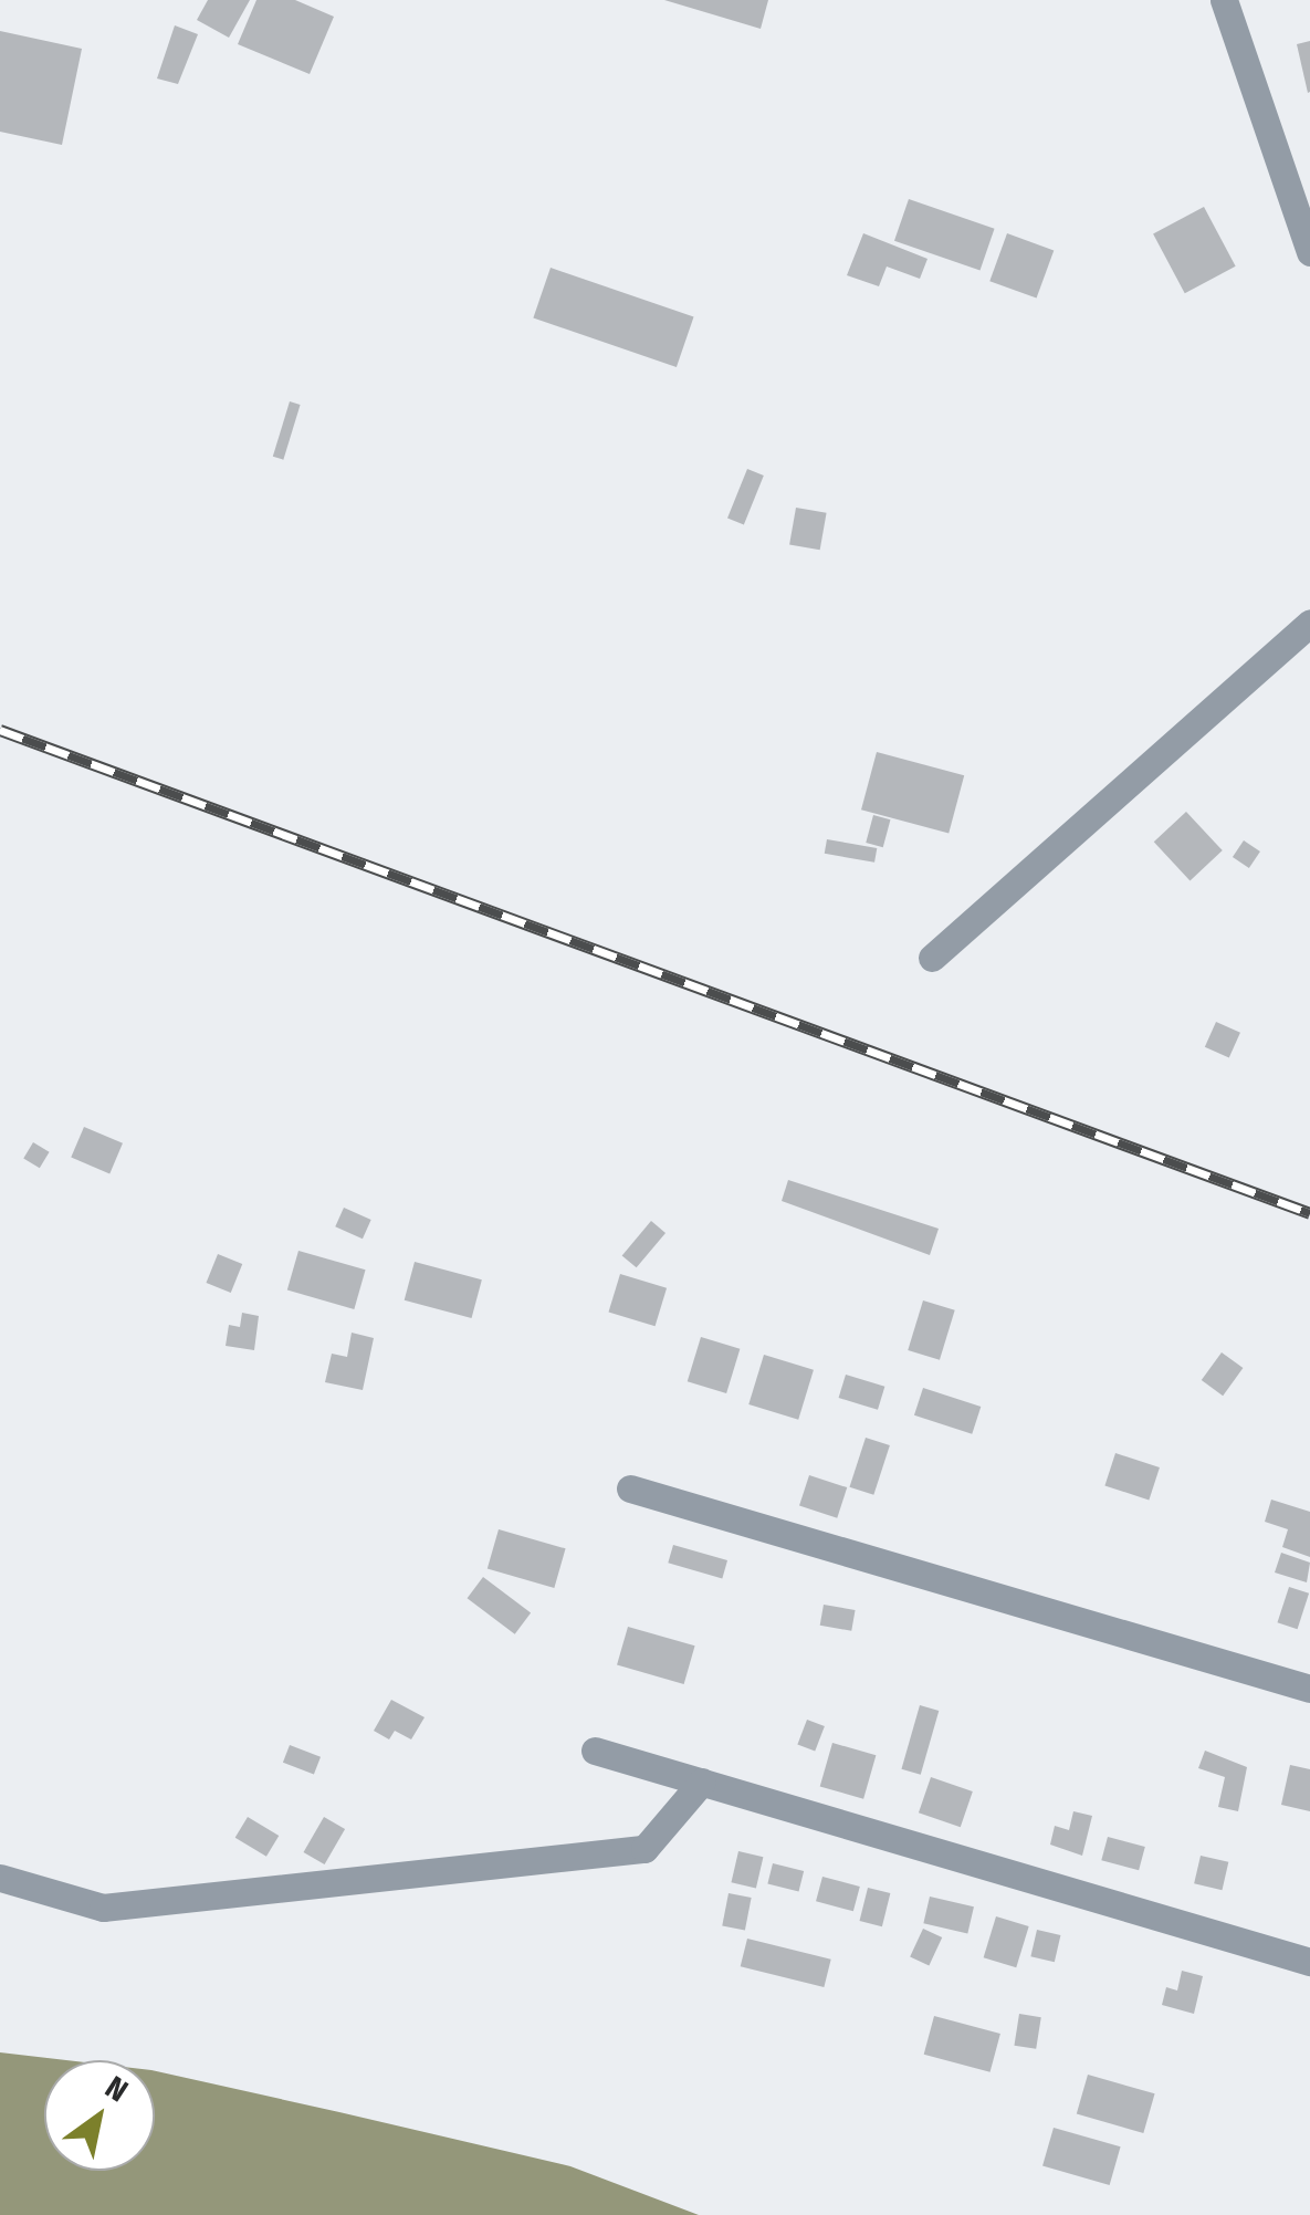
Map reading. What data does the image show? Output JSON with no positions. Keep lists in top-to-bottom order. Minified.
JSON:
{"north":"top right"}
